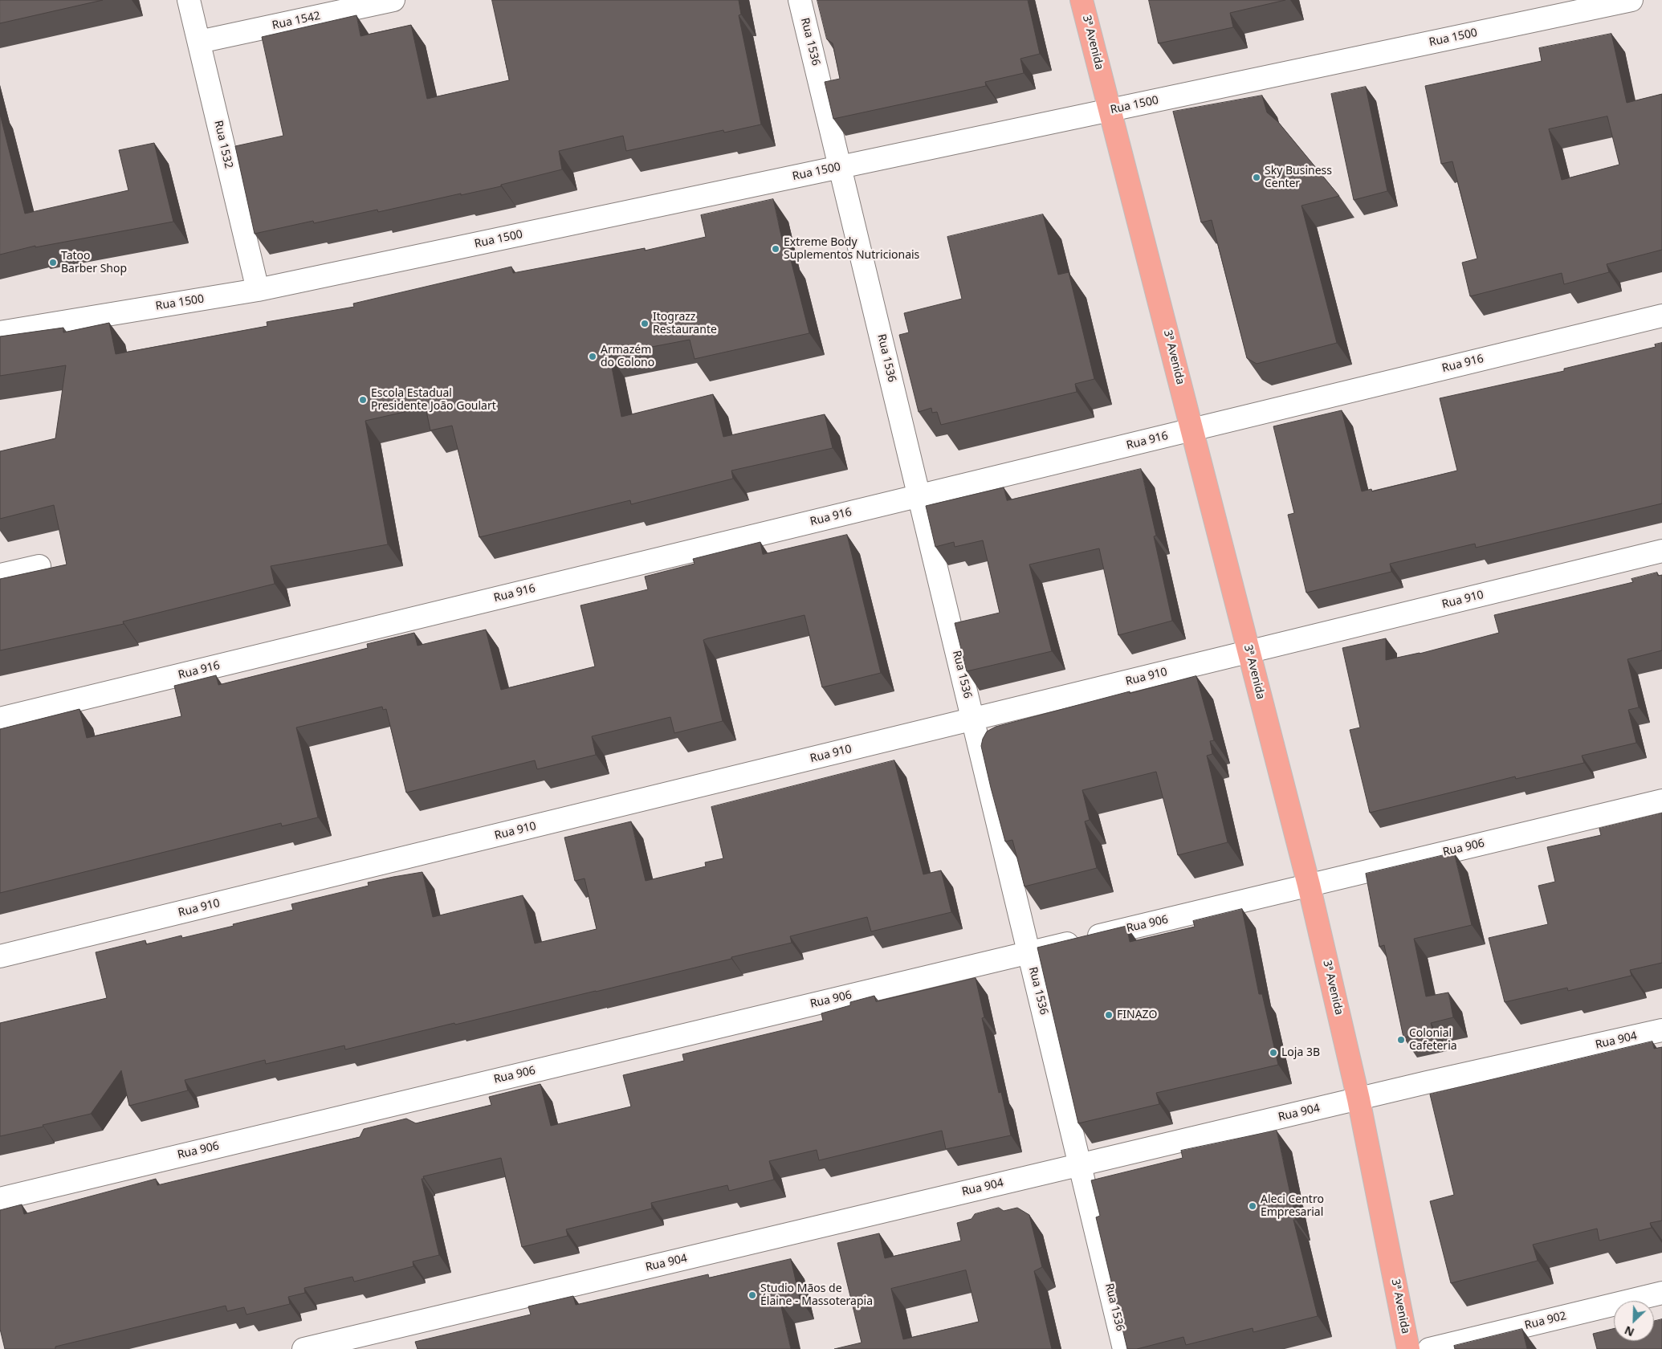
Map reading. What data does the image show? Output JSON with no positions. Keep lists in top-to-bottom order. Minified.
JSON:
{"streets":{"main road":["3ª Avenida"],"street":["Rua 1542","Rua 1500","Rua 1536","Rua 1532","Rua 916","Rua 910","Rua 906","Rua 904","Rua 902"]},"crossings":[["Rua 1542","Rua 1532"],["Rua 1500","Rua 1536"],["Rua 1500","3ª Avenida"],["Rua 1500","Rua 1532"],["Rua 1536","Rua 916"],["Rua 1536","Rua 910"],["Rua 1536","Rua 906"],["Rua 1536","Rua 904"],["3ª Avenida","Rua 916"],["3ª Avenida","Rua 910"],["3ª Avenida","Rua 906"],["3ª Avenida","Rua 904"]],"places":["Sky Business Center","Extreme Body Suplementos Nutricionais","Tatoo Barber Shop","Itograzz Restaurante","Armazém do Colono","Escola Estadual Presidente João Goulart","FINAZO","Colonial Cafeteria","Loja 3B","Aleci Centro Empresarial","Studio Mãos de Élaine - Massoterapia"],"north":"bottom left"}
